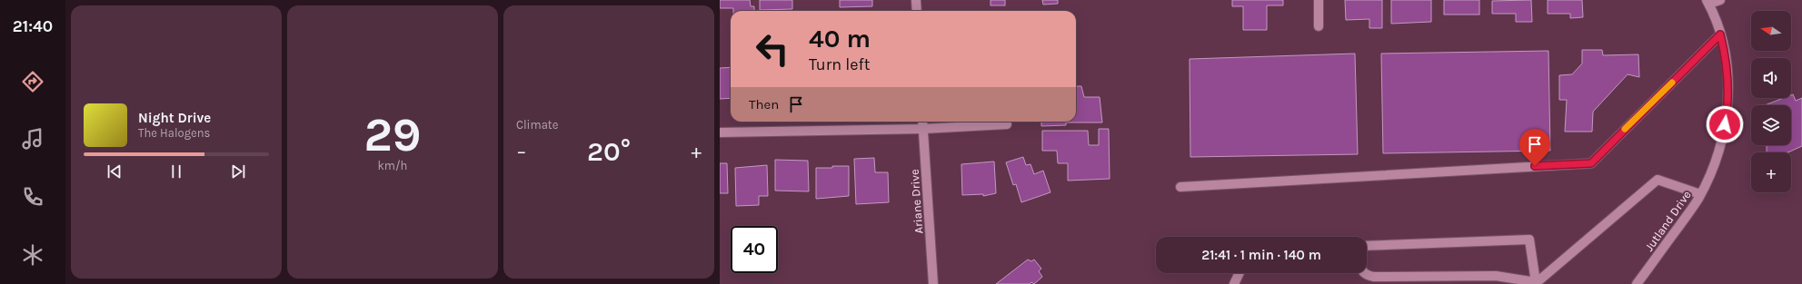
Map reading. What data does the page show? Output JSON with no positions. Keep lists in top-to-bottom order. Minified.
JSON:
{"streets":{"street":["Ariane Drive","Jutland Drive"]},"north":"left","page":{"tabs":"21:40","tile":[["29","km/h"],"Climate"],"map_buttons":"+","turn":["40 m","Turn left"],"then":"Then","song":["Night Drive","The Halogens"],"heat":["−","20°","+"],"limit":"40","trip":"21:41 · 1 min · 140 m"}}
